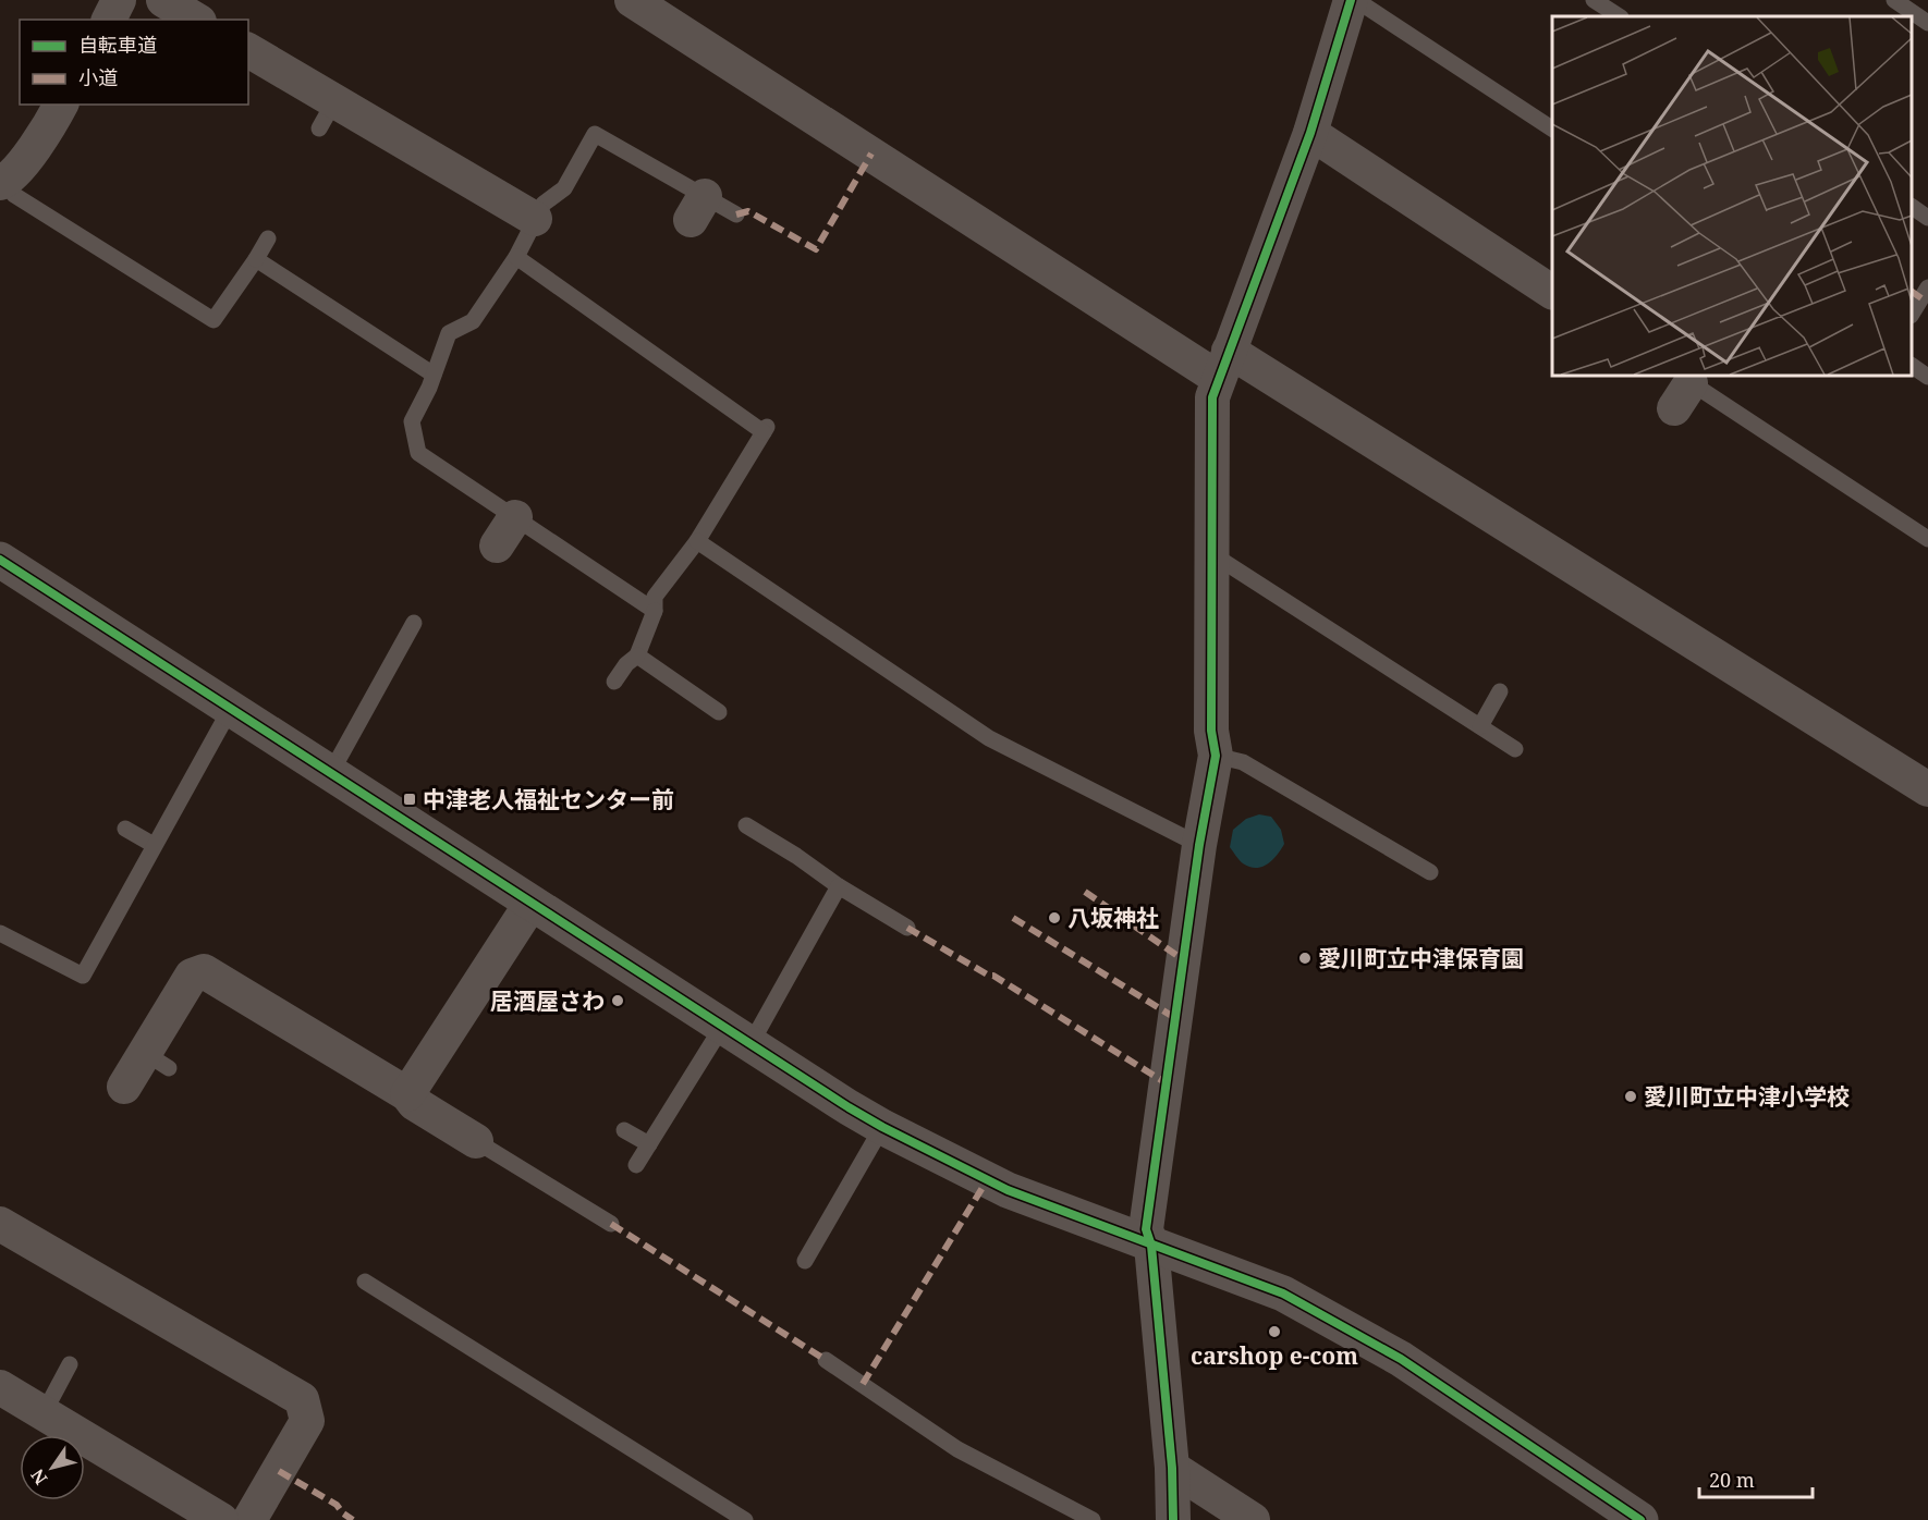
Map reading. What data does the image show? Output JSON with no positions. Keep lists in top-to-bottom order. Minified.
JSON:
{"places":{"transit":["中津老人福祉センター前"],"other":["八坂神社","愛川町立中津保育園","居酒屋さわ","愛川町立中津小学校","carshop e-com"]},"legend":["自転車道","小道"],"scale_bar":"20 m","north":"bottom left"}
